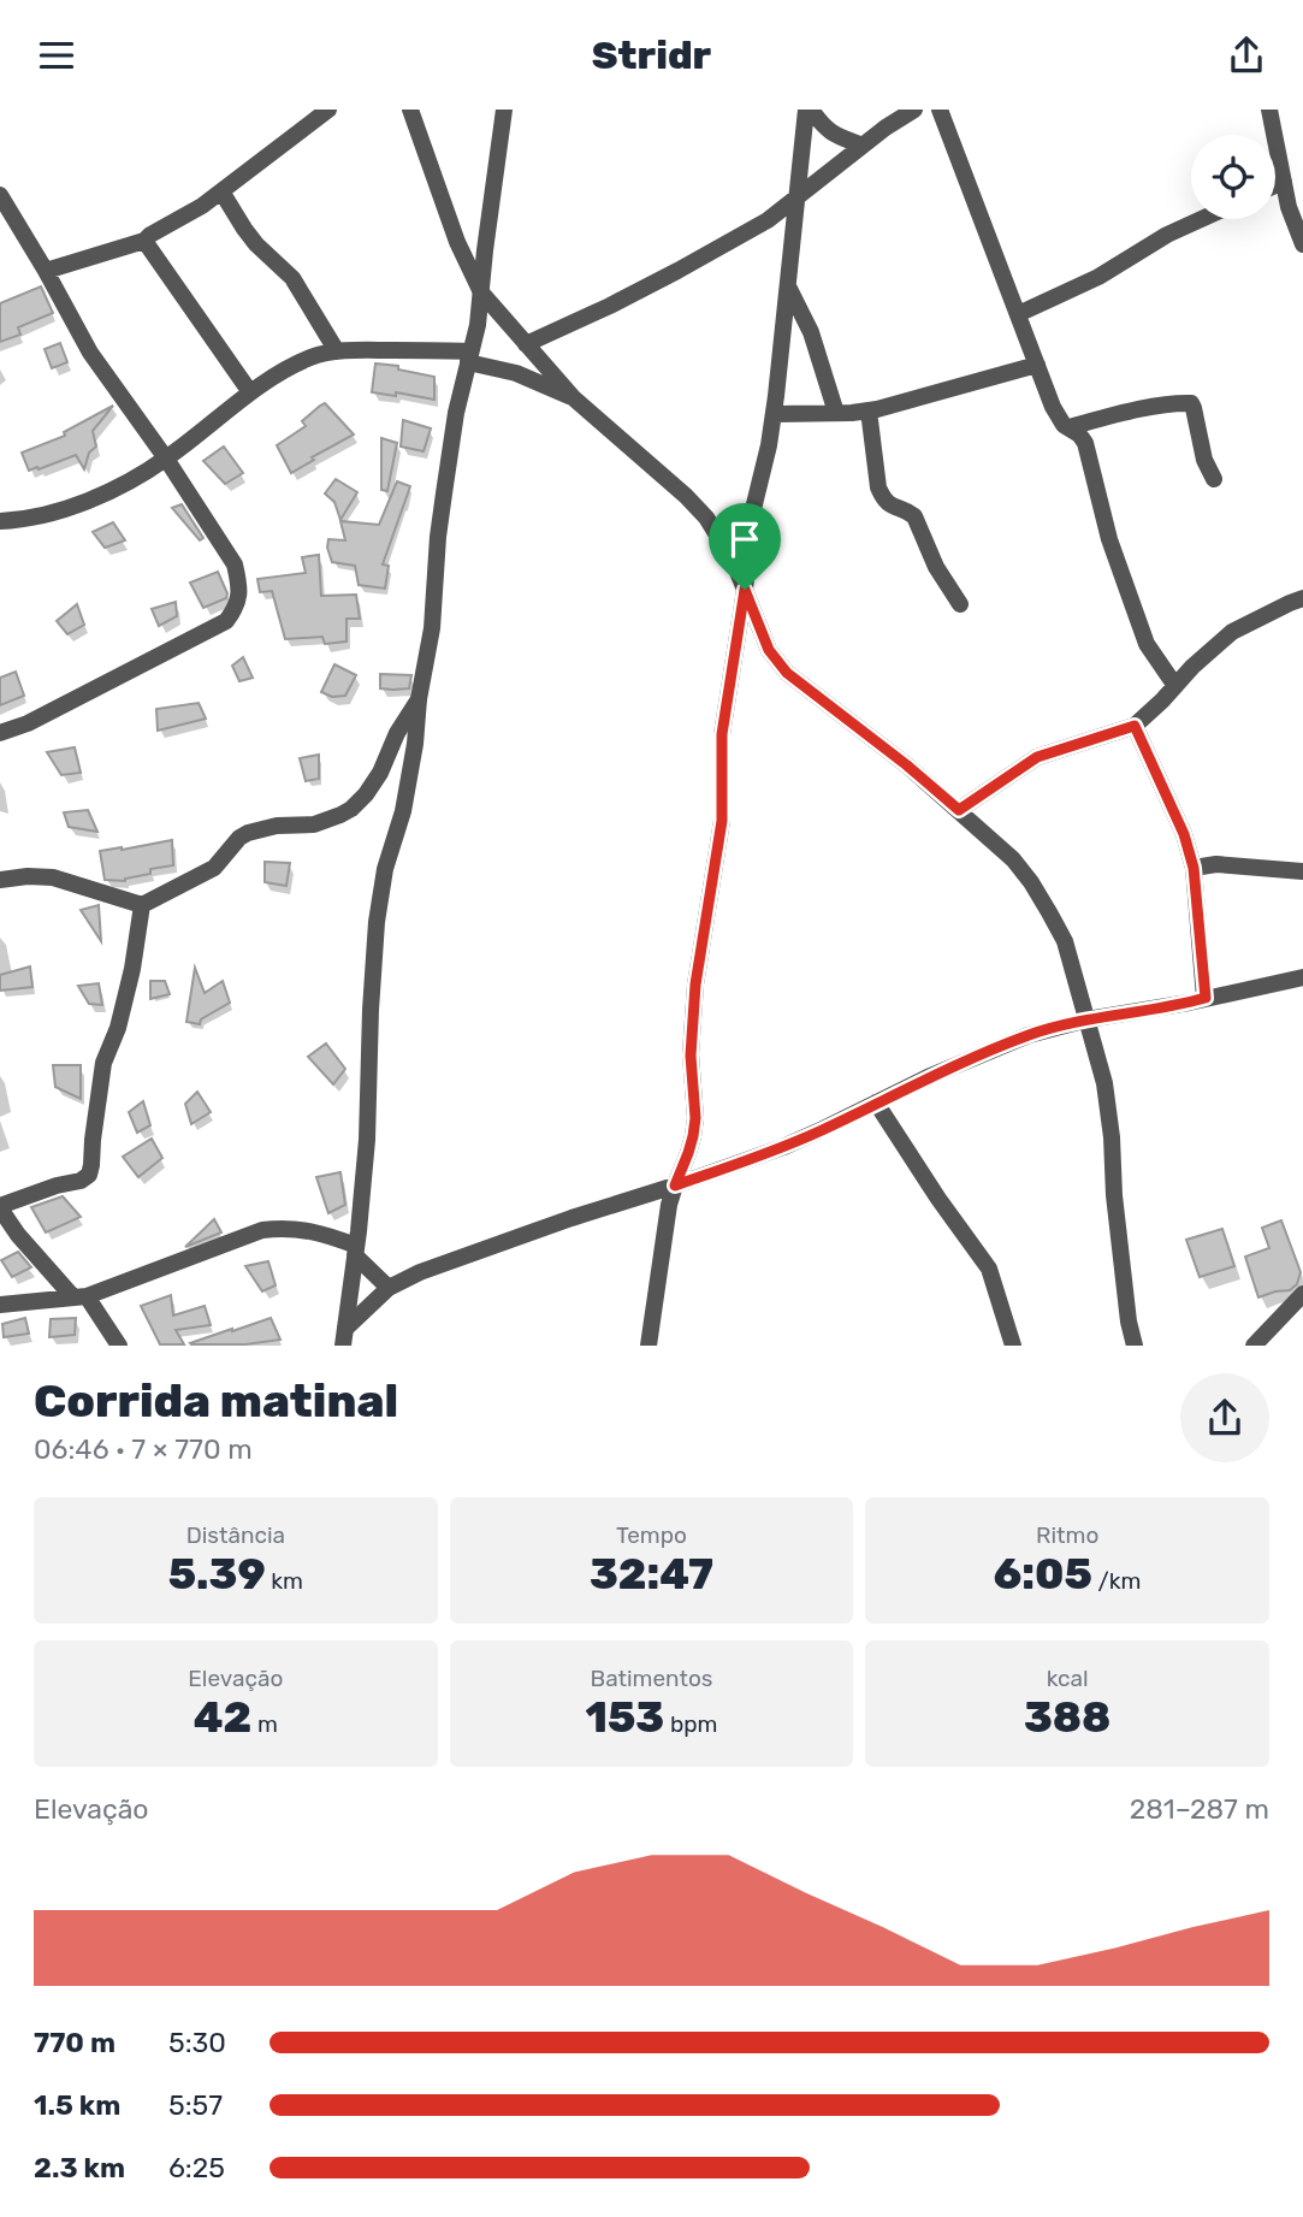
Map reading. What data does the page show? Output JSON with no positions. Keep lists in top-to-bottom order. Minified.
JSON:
{"page":{"header":"Stridr","heading":["Corrida matinal","06:46 · 7 × 770 m"],"stats":[["Distância","5.39 km"],["Tempo","32:47"],["Ritmo","6:05 /km"],["Elevação","42 m"],["Batimentos","153 bpm"],["kcal","388"]],"chart":["Elevação","281–287 m"],"list":[{"name":"770 m","note":"5:30"},{"name":"1.5 km","note":"5:57"},{"name":"2.3 km","note":"6:25"}]}}
